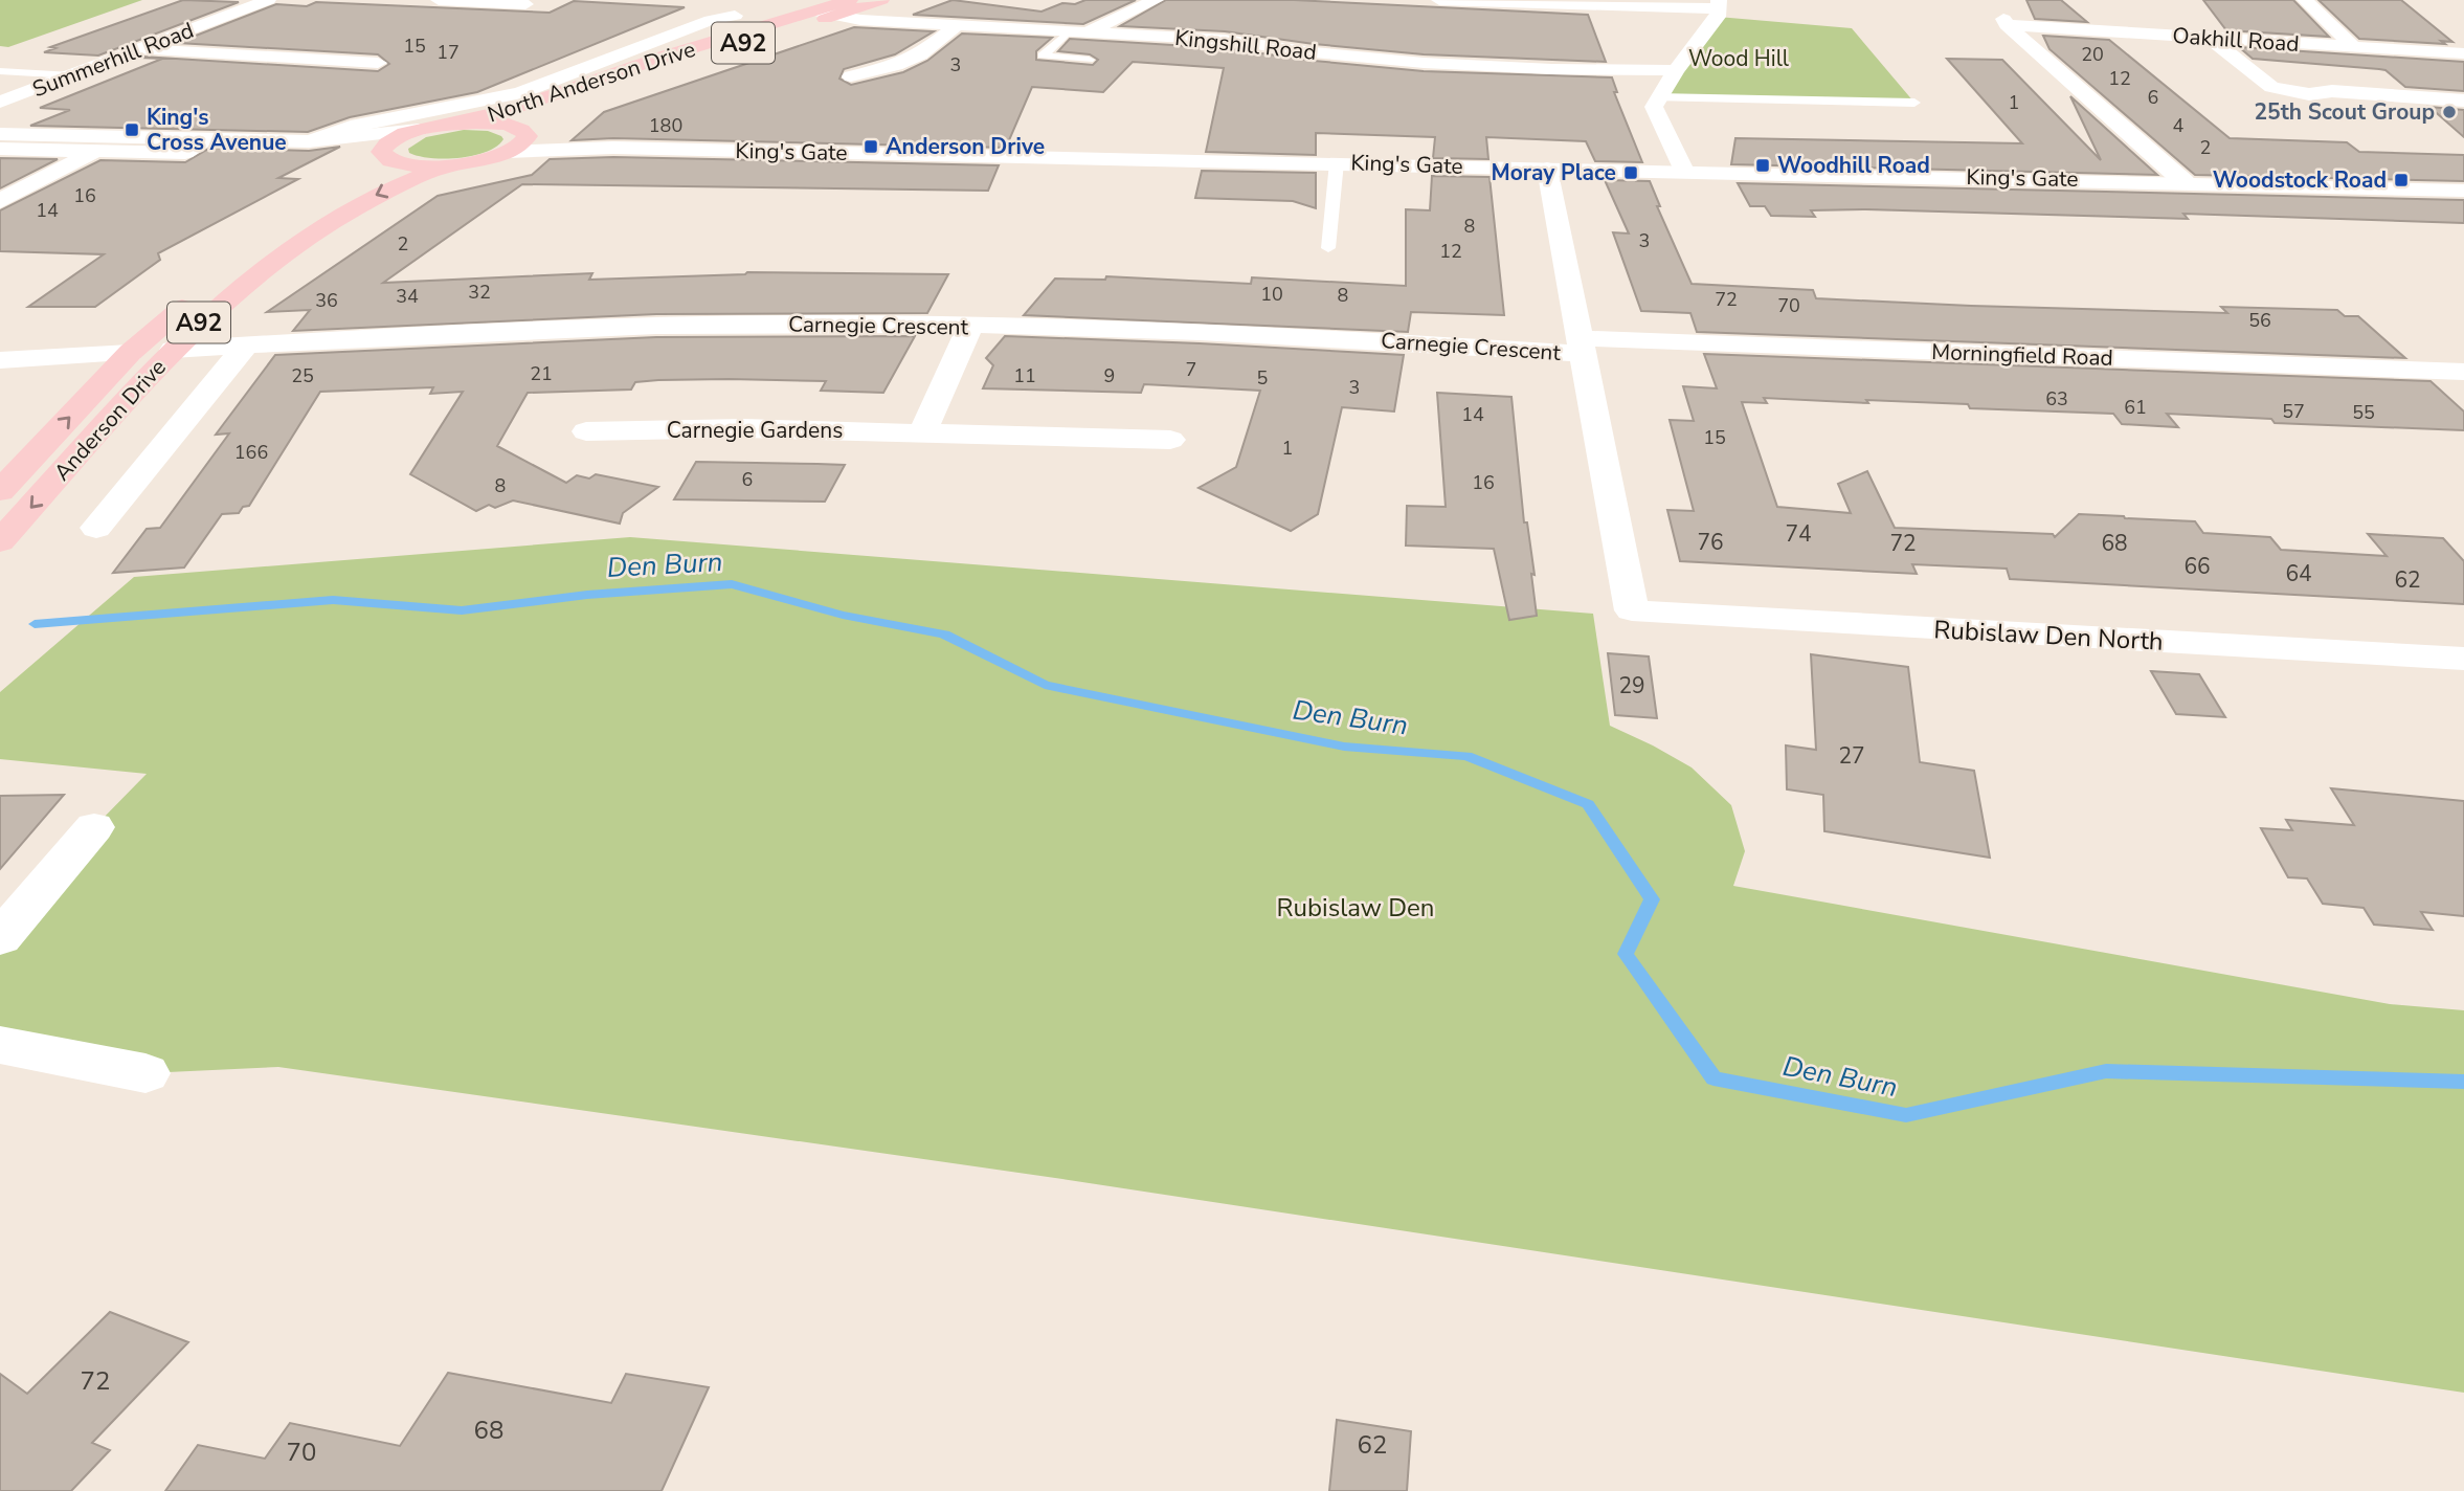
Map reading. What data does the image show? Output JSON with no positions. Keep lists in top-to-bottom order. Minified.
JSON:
{"streets":{"main road":["A92","North Anderson Drive","Anderson Drive"],"street":["Oakhill Road","Kingshill Road","Summerhill Road","King's Gate","Carnegie Crescent","Morningfield Road","Carnegie Gardens","Rubislaw Den North"]},"crossings":[["A92","North Anderson Drive"],["A92","King's Gate"],["A92","Anderson Drive"],["Kingshill Road","North Anderson Drive"],["North Anderson Drive","King's Gate"],["Carnegie Crescent","Morningfield Road"],["Carnegie Crescent","Anderson Drive"],["Carnegie Crescent","Rubislaw Den North"],["Morningfield Road","Rubislaw Den North"]],"water":["Den Burn"],"parks":["Wood Hill","Rubislaw Den"],"places":{"other":["25th Scout Group"],"transit":["King's Cross Avenue","Anderson Drive","Woodhill Road","Moray Place","Woodstock Road"]},"house_numbers":["15","17","20","3","12","6","1","180","4","2","16","14","8","3","2","12","32","10","8","34","72","36","70","56","7","21","25","11","9","5","3","63","61","57","55","14","15","1","166","6","16","8","74","76","72","68","66","64","62","29","27","72","68","62","70"]}
